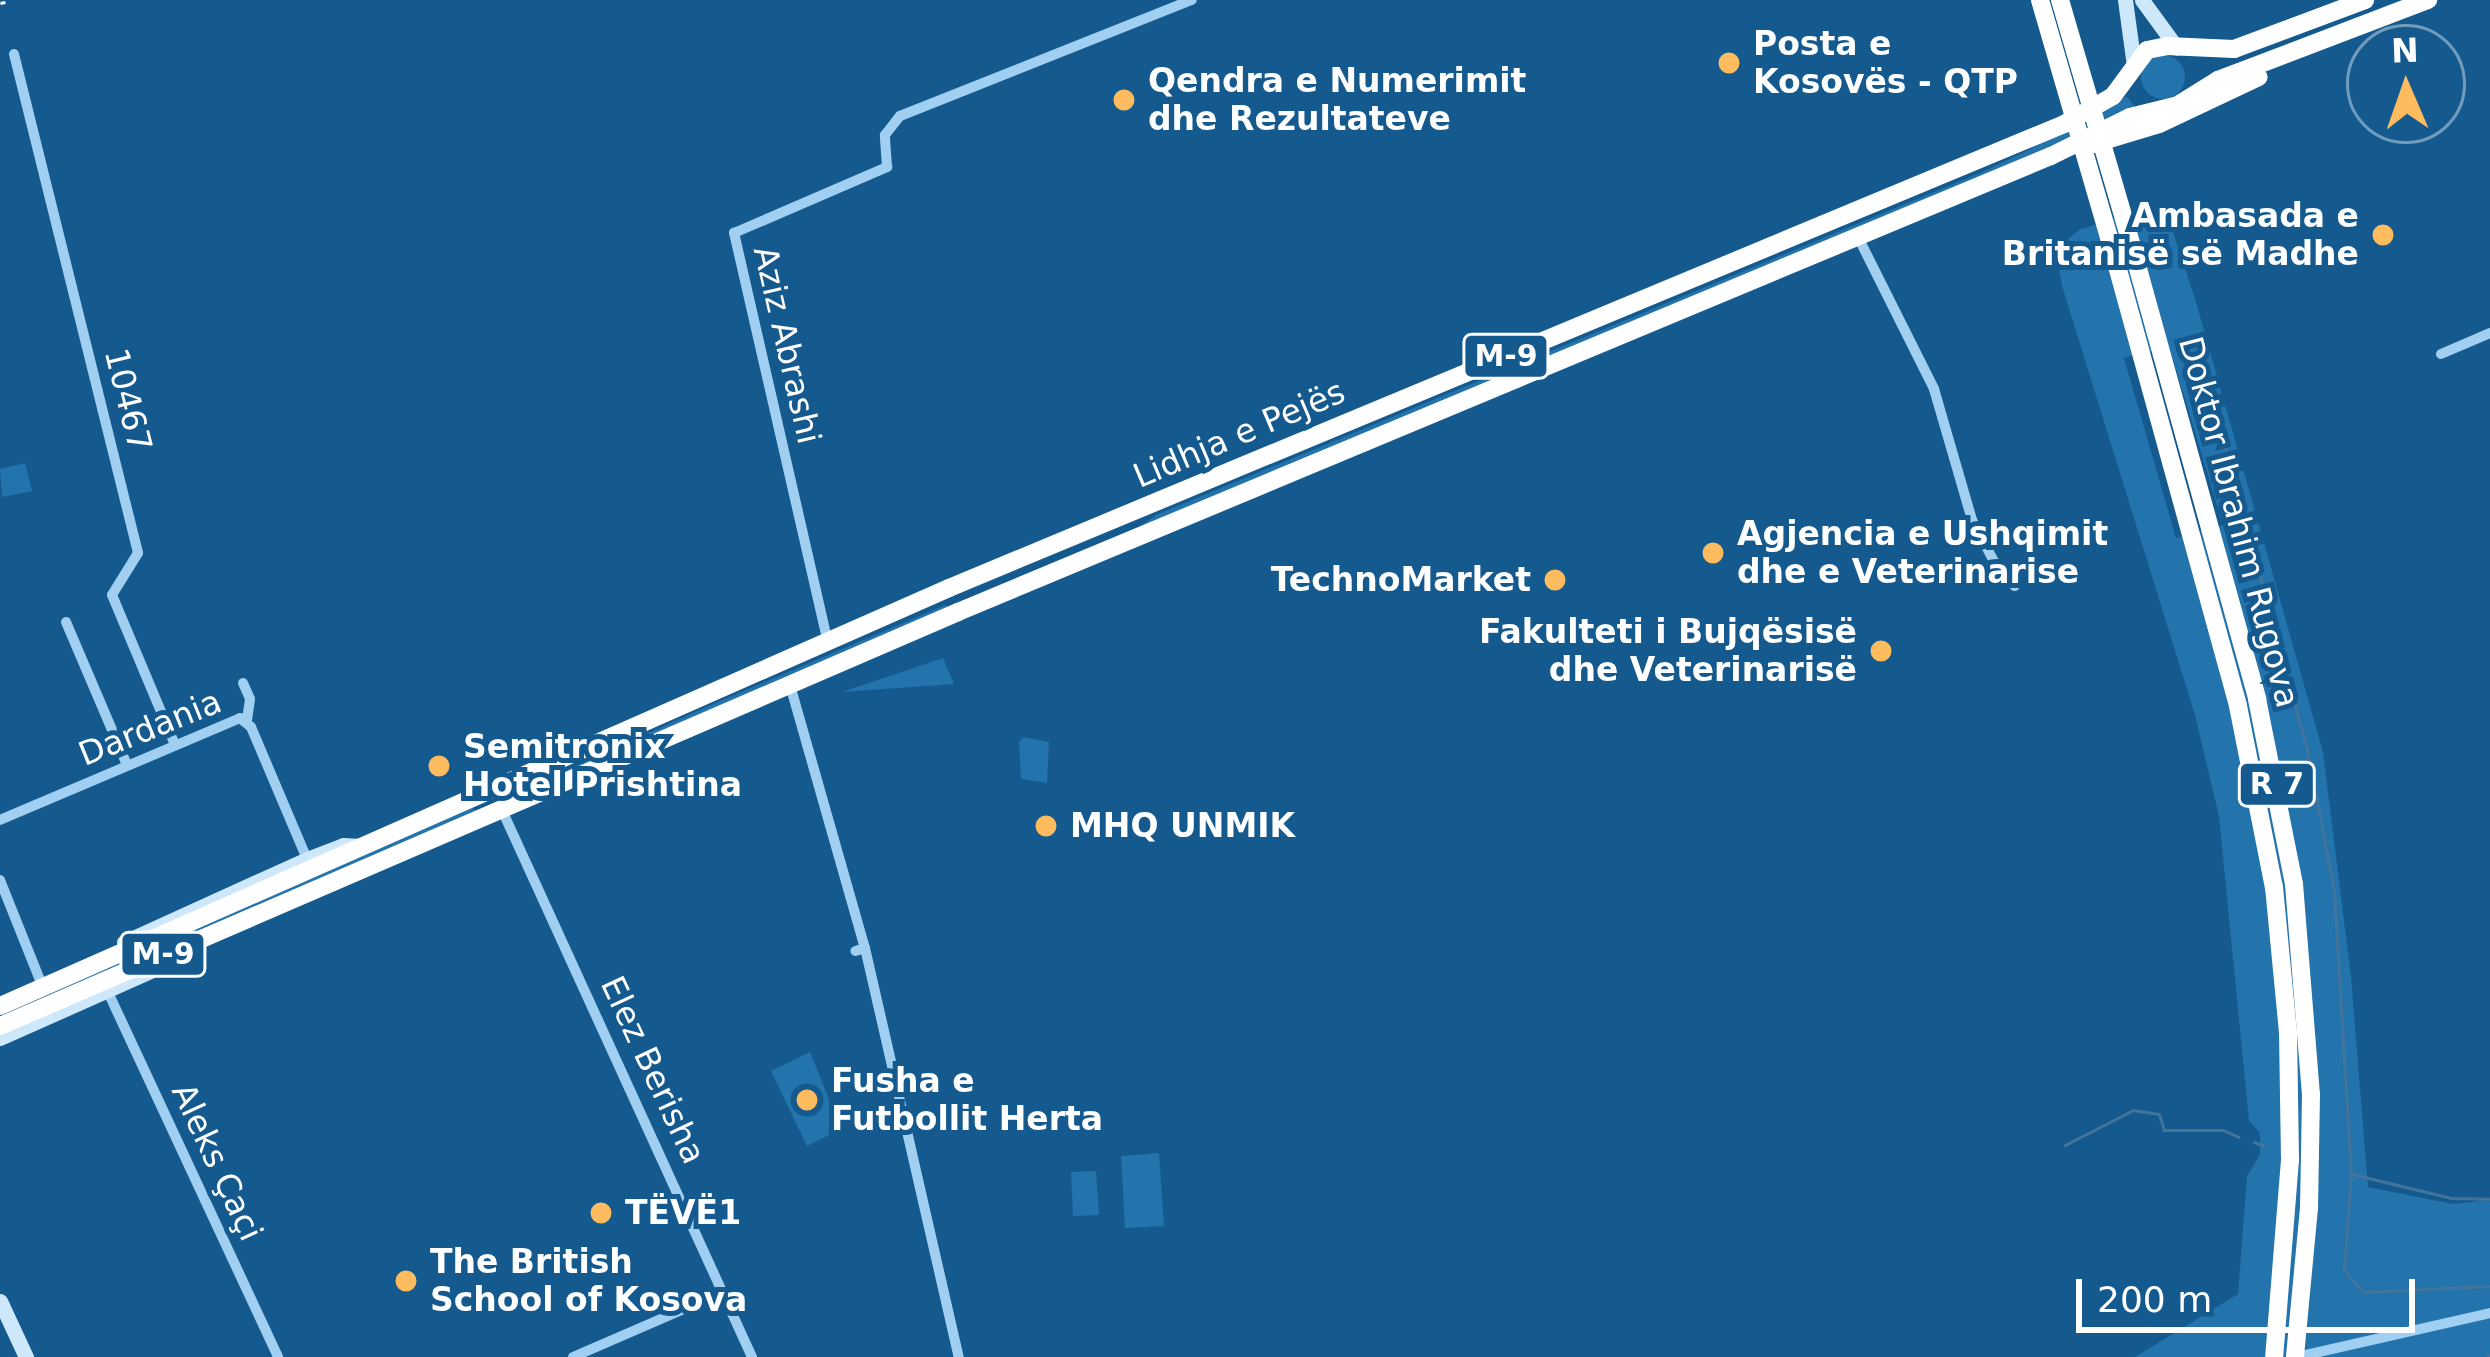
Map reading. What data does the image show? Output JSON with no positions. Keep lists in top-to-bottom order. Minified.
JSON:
{"streets":{"highway":["M-9","Lidhja e Pejës","Doktor Ibrahim Rugova","R 7"],"street":["Aziz Abrashi","10467","Dardania","Elez Berisha","Aleks Çaçi"]},"crossings":[["Aziz Abrashi","Lidhja e Pejës"],["M-9","Lidhja e Pejës"],["M-9","Dardania"],["10467","Dardania"],["Lidhja e Pejës","Dardania"],["Lidhja e Pejës","Elez Berisha"],["Lidhja e Pejës","Aleks Çaçi"]],"places":["Posta e Kosovës - QTP","Qendra e Numerimit dhe Rezultateve","Ambasada e Britanisë së Madhe","Agjencia e Ushqimit dhe e Veterinarise","TechnoMarket","Fakulteti i Bujqësisë dhe Veterinarisë","Semitronix Hotel Prishtina","MHQ UNMIK","Fusha e Futbollit Herta","TËVË1","The British School of Kosova"],"scale_bar":"200 m","north":"top"}
